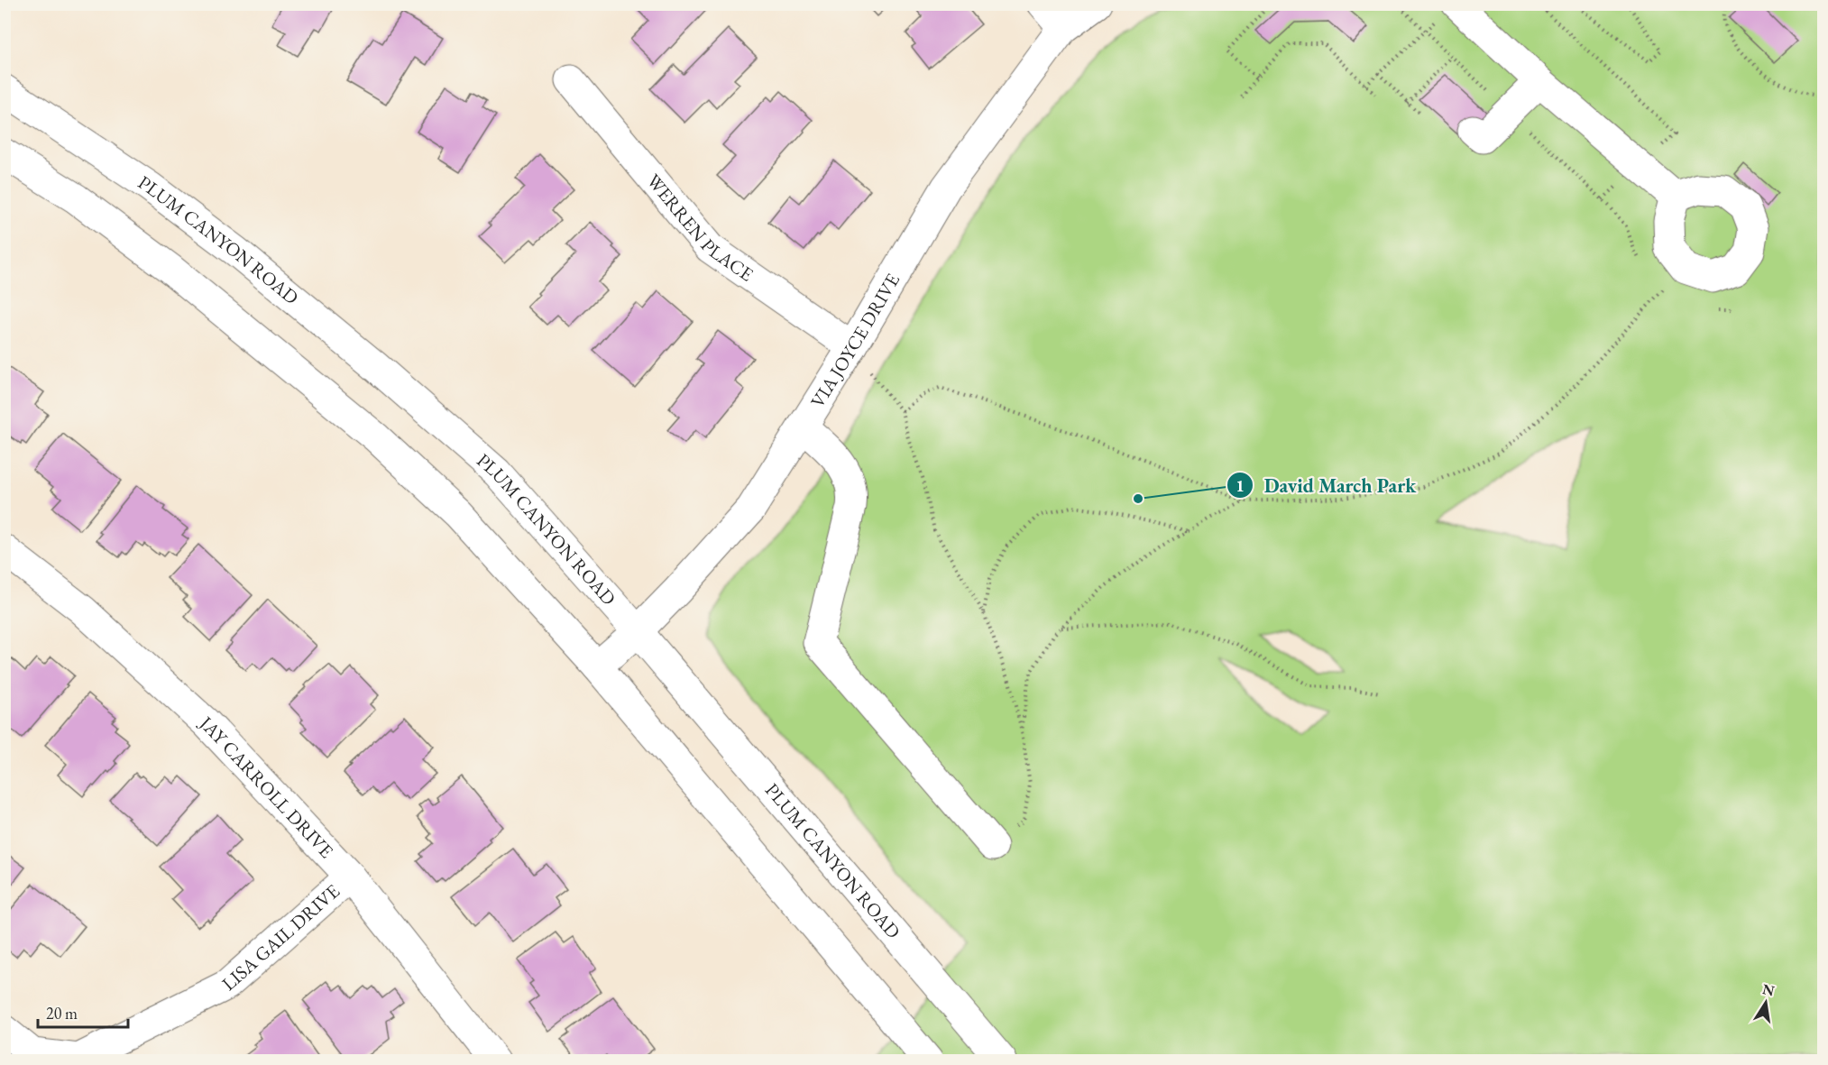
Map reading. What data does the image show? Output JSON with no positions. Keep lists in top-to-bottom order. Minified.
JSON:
{"streets":{"main road":["WERREN PLACE","PLUM CANYON ROAD","VIA JOYCE DRIVE","JAY CARROLL DRIVE","LISA GAIL DRIVE"]},"crossings":[["WERREN PLACE","VIA JOYCE DRIVE"],["PLUM CANYON ROAD","VIA JOYCE DRIVE"],["JAY CARROLL DRIVE","LISA GAIL DRIVE"]],"places":["David March Park"],"scale_bar":"20 m","north":"top"}
